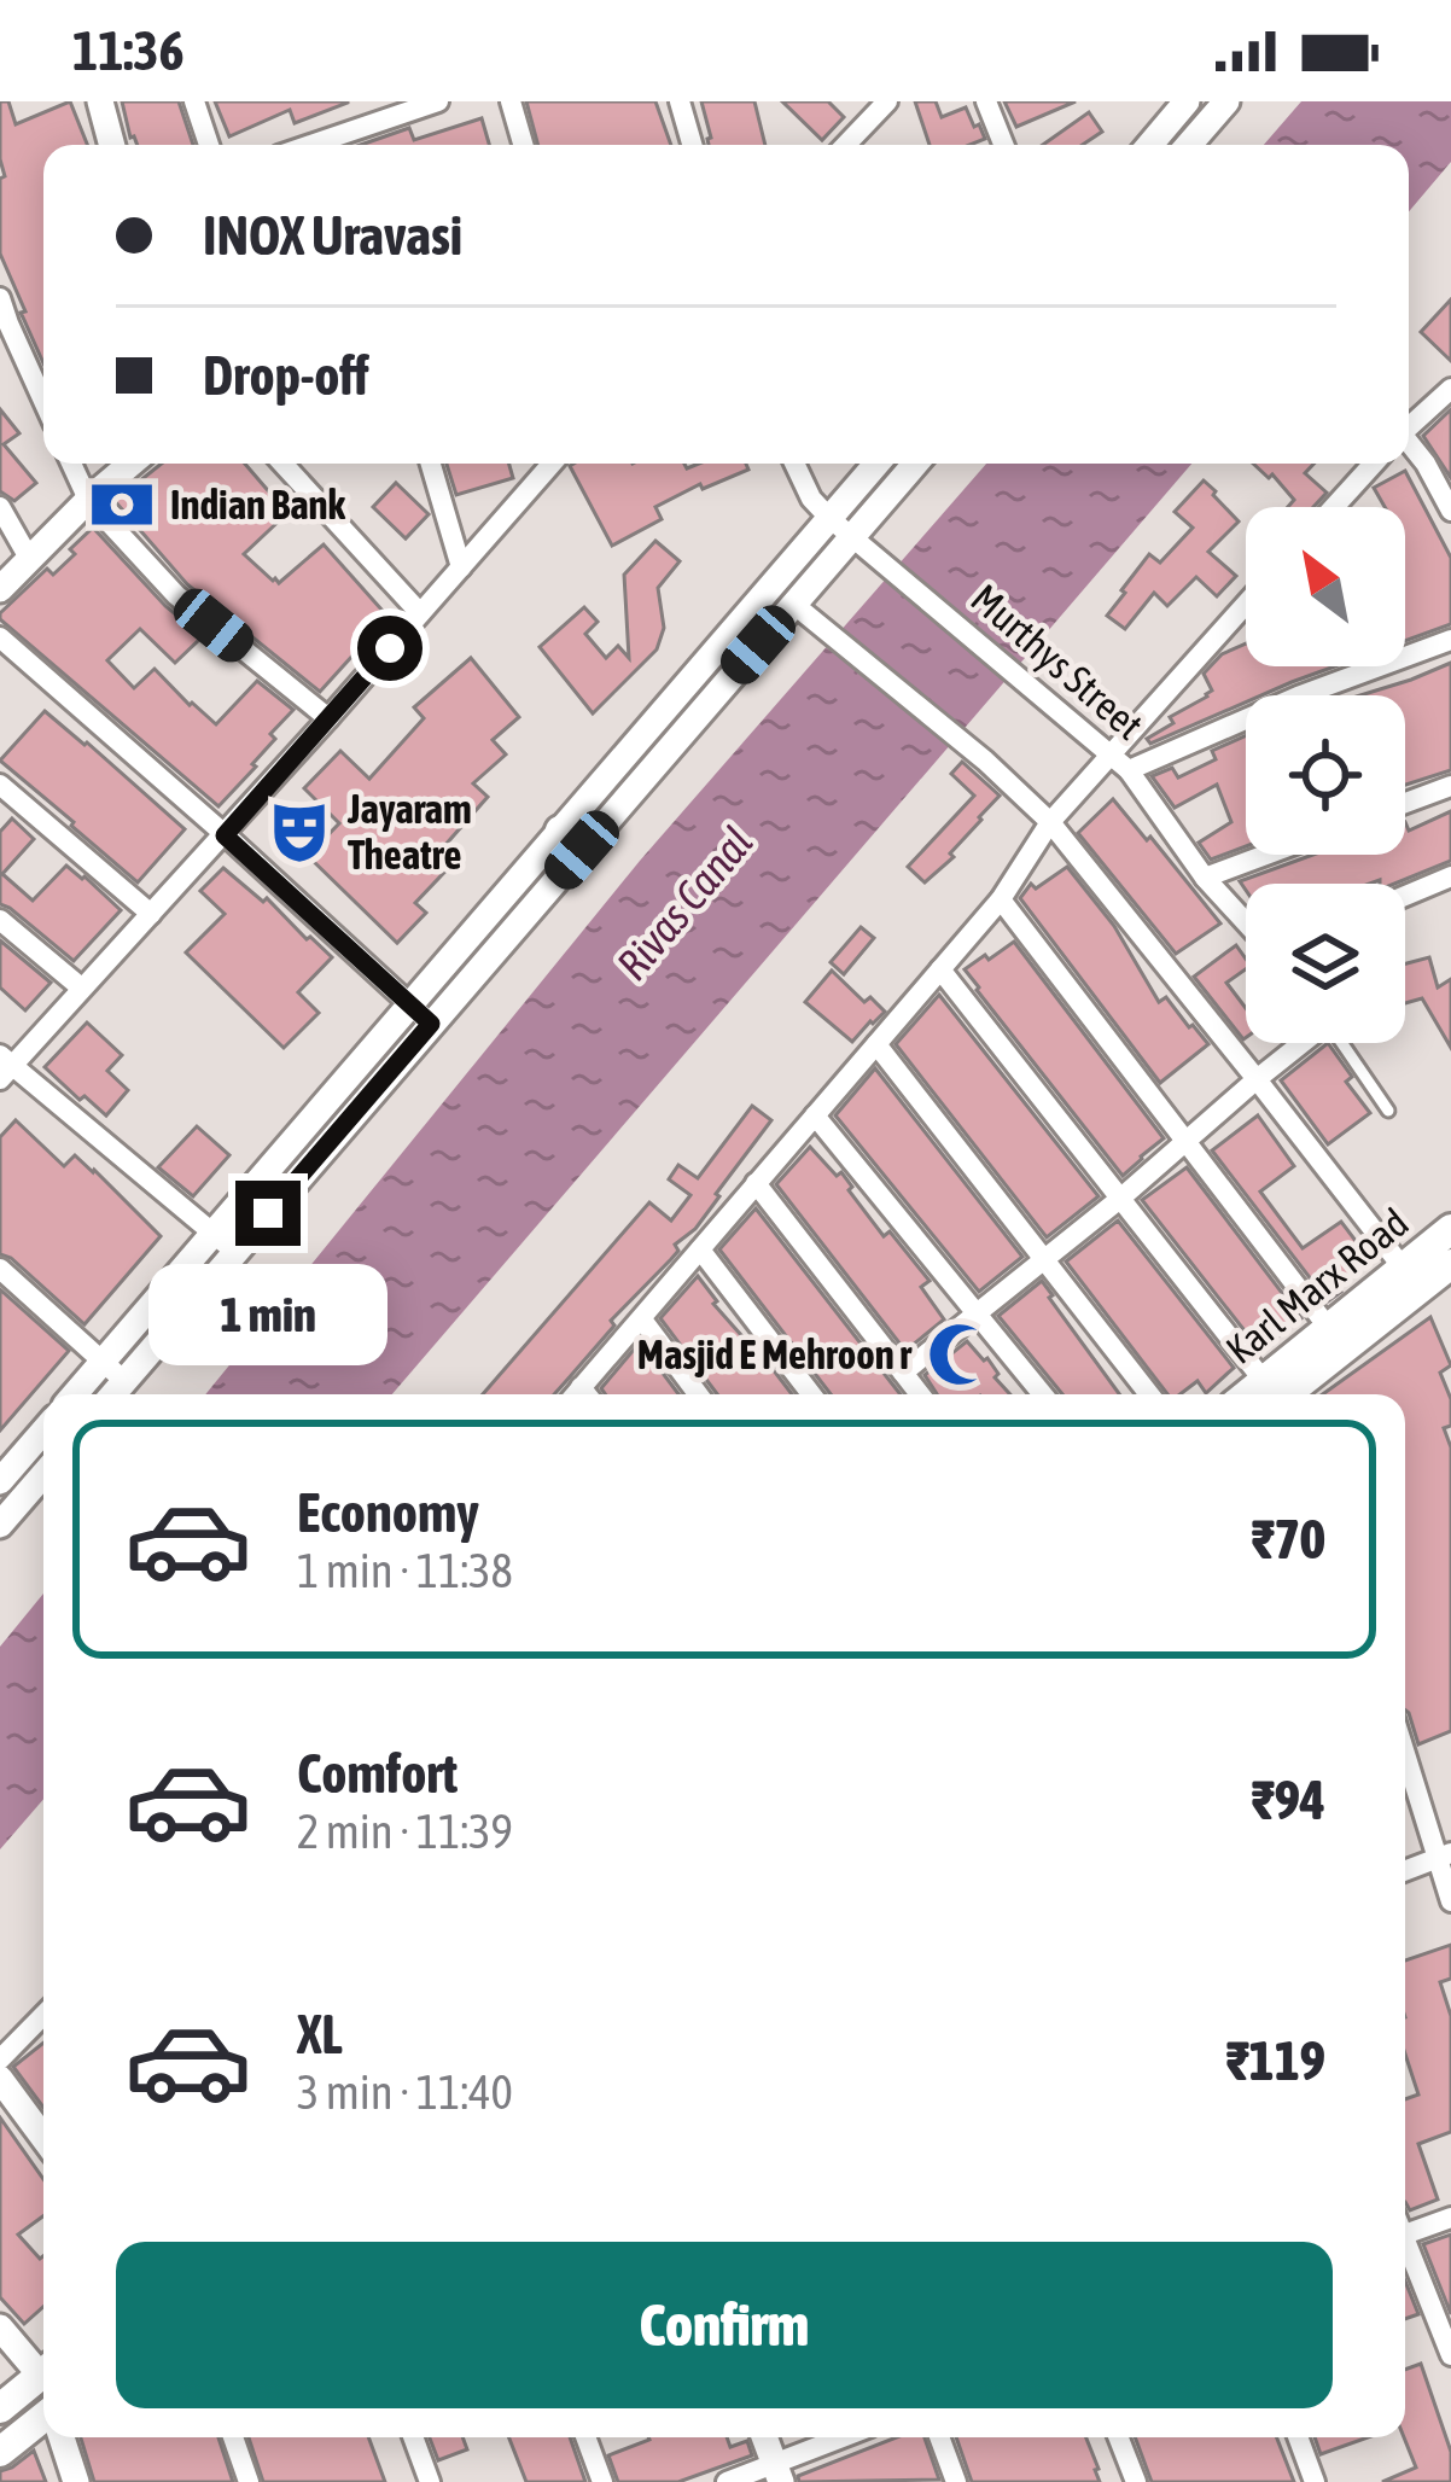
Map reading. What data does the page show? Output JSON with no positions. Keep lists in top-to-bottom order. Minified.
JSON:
{"streets":{"main road":["Karl Marx Road"],"street":["Murthys Street"]},"water":["Rivas Canal"],"places":{"bank":["Indian Bank"],"theatre":["Jayaram Theatre"],"mosque":["Masjid E Mehroon r"]},"north":"top left","page":{"status":"11:36","banner":["INOX Uravasi","Drop-off"],"bubble":"1 min","list":[{"name":"Economy","note":"1 min · 11:38","value":"₹70"},{"name":"Comfort","note":"2 min · 11:39","value":"₹94"},{"name":"XL","note":"3 min · 11:40","value":"₹119"}],"buttons":"Confirm"}}
